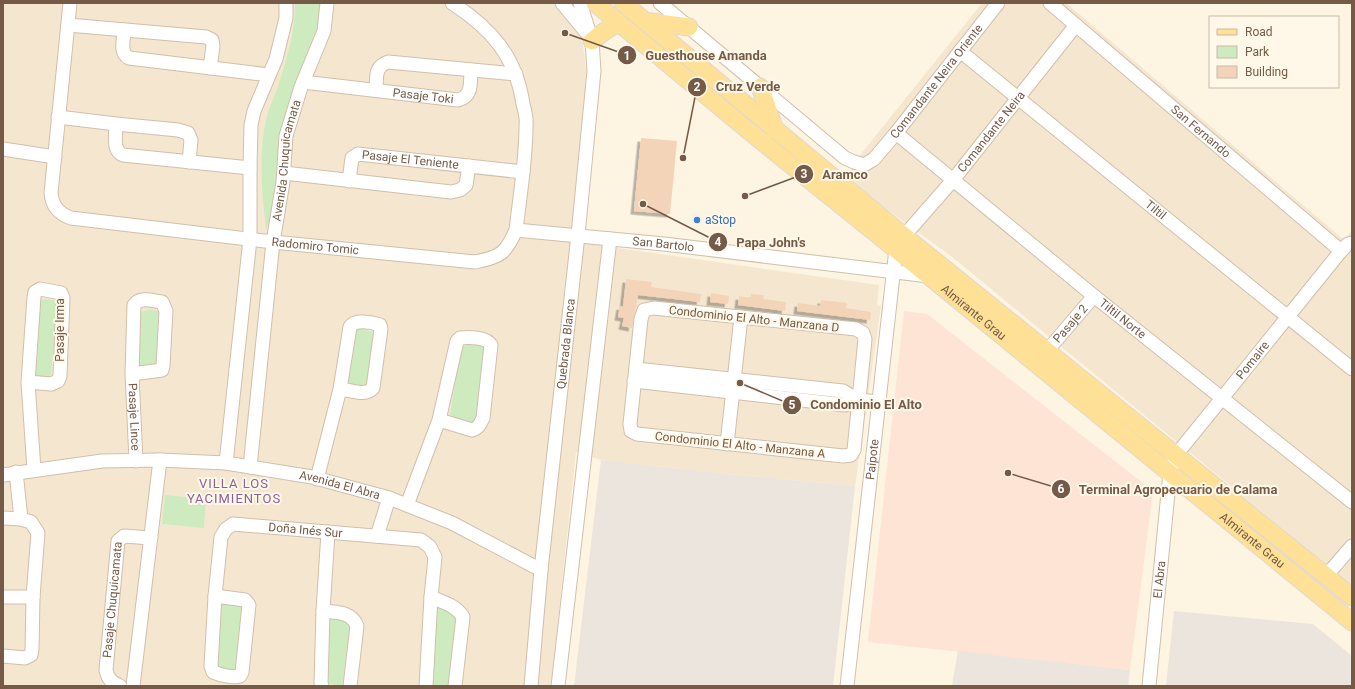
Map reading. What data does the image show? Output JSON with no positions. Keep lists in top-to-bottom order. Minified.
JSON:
{"streets":{"main road":["Almirante Grau"],"street":["Comandante Neira Oriente","Pasaje Toki","San Fernando","Comandante Neira","Pasaje El Teniente","Avenida Chuquicamata","Tiltil","San Bartolo","Radomiro Tomic","Condominio El Alto - Manzana D","Tiltil Norte","Pasaje 2","Pasaje Irma","Quebrada Blanca","Pomaire","Pasaje Lince","Condominio El Alto - Manzana A","Paipote","Avenida El Abra","Doña Inés Sur","El Abra","Pasaje Chuquicamata"]},"crossings":[["Comandante Neira Oriente","Tiltil"],["Comandante Neira Oriente","Tiltil Norte"],["Pasaje Toki","Avenida Chuquicamata"],["Pasaje Toki","Radomiro Tomic"],["San Fernando","Comandante Neira"],["San Fernando","Pomaire"],["Comandante Neira","Tiltil"],["Comandante Neira","Almirante Grau"],["Comandante Neira","Tiltil Norte"],["Comandante Neira","Paipote"],["Pasaje El Teniente","Avenida Chuquicamata"],["Pasaje El Teniente","Radomiro Tomic"],["Avenida Chuquicamata","Radomiro Tomic"],["Avenida Chuquicamata","Avenida El Abra"],["Tiltil","Pomaire"],["San Bartolo","Radomiro Tomic"],["San Bartolo","Almirante Grau"],["San Bartolo","Quebrada Blanca"],["San Bartolo","Paipote"],["Almirante Grau","Pasaje 2"],["Almirante Grau","Pomaire"],["Almirante Grau","Paipote"],["Almirante Grau","El Abra"],["Condominio El Alto - Manzana D","Condominio El Alto - Manzana A"],["Tiltil Norte","Pasaje 2"],["Tiltil Norte","Pomaire"],["Pasaje Irma","Avenida El Abra"],["Quebrada Blanca","Avenida El Abra"],["Pomaire","El Abra"],["Pasaje Lince","Avenida El Abra"]],"districts":["VILLA LOS YACIMIENTOS"],"places":["Guesthouse Amanda","Cruz Verde","Aramco","Papa John's","aStop","Condominio El Alto","Terminal Agropecuario de Calama"],"legend":["Road","Park","Building"]}
